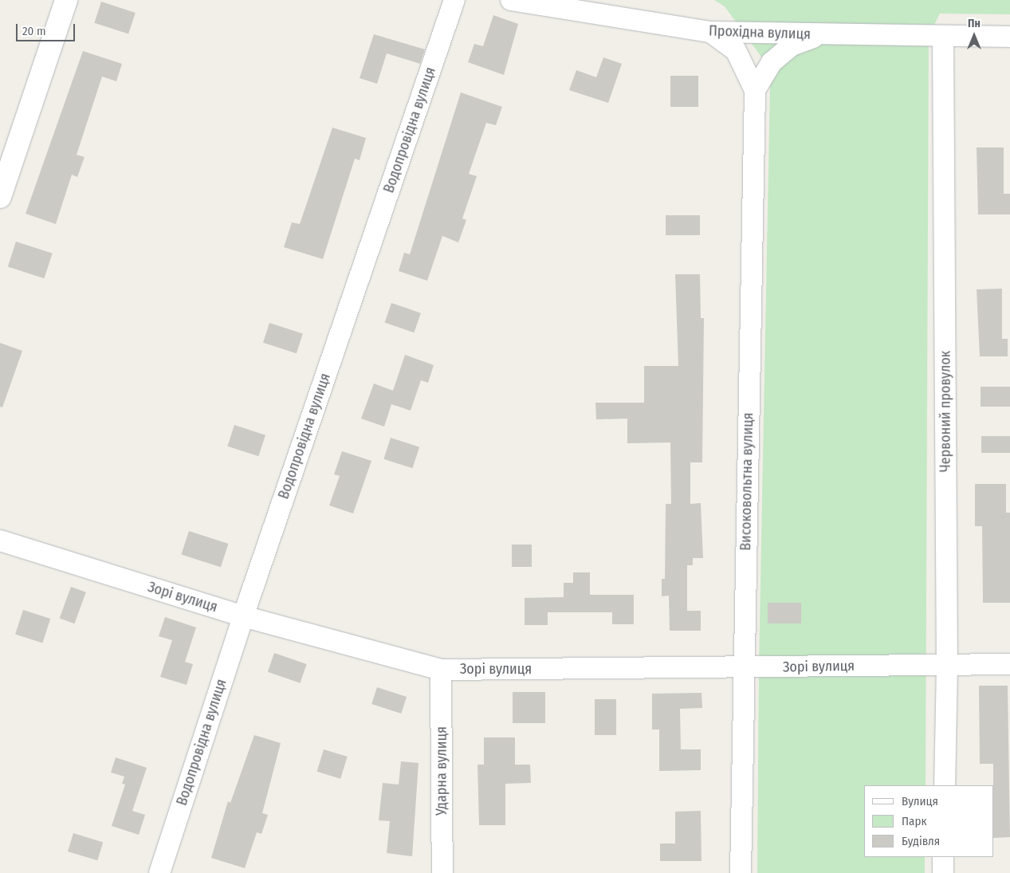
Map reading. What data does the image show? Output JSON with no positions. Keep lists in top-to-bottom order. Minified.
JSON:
{"streets":{"street":["Прохідна вулиця","Водопровідна вулиця","Червоний провулок","Високовольтна вулиця","Зорі вулиця","Ударна вулиця"]},"crossings":[["Прохідна вулиця","Червоний провулок"],["Прохідна вулиця","Високовольтна вулиця"],["Водопровідна вулиця","Зорі вулиця"],["Червоний провулок","Зорі вулиця"],["Високовольтна вулиця","Зорі вулиця"],["Зорі вулиця","Ударна вулиця"]],"legend":["Вулиця","Парк","Будівля"],"scale_bar":"20 m","north":"top"}
